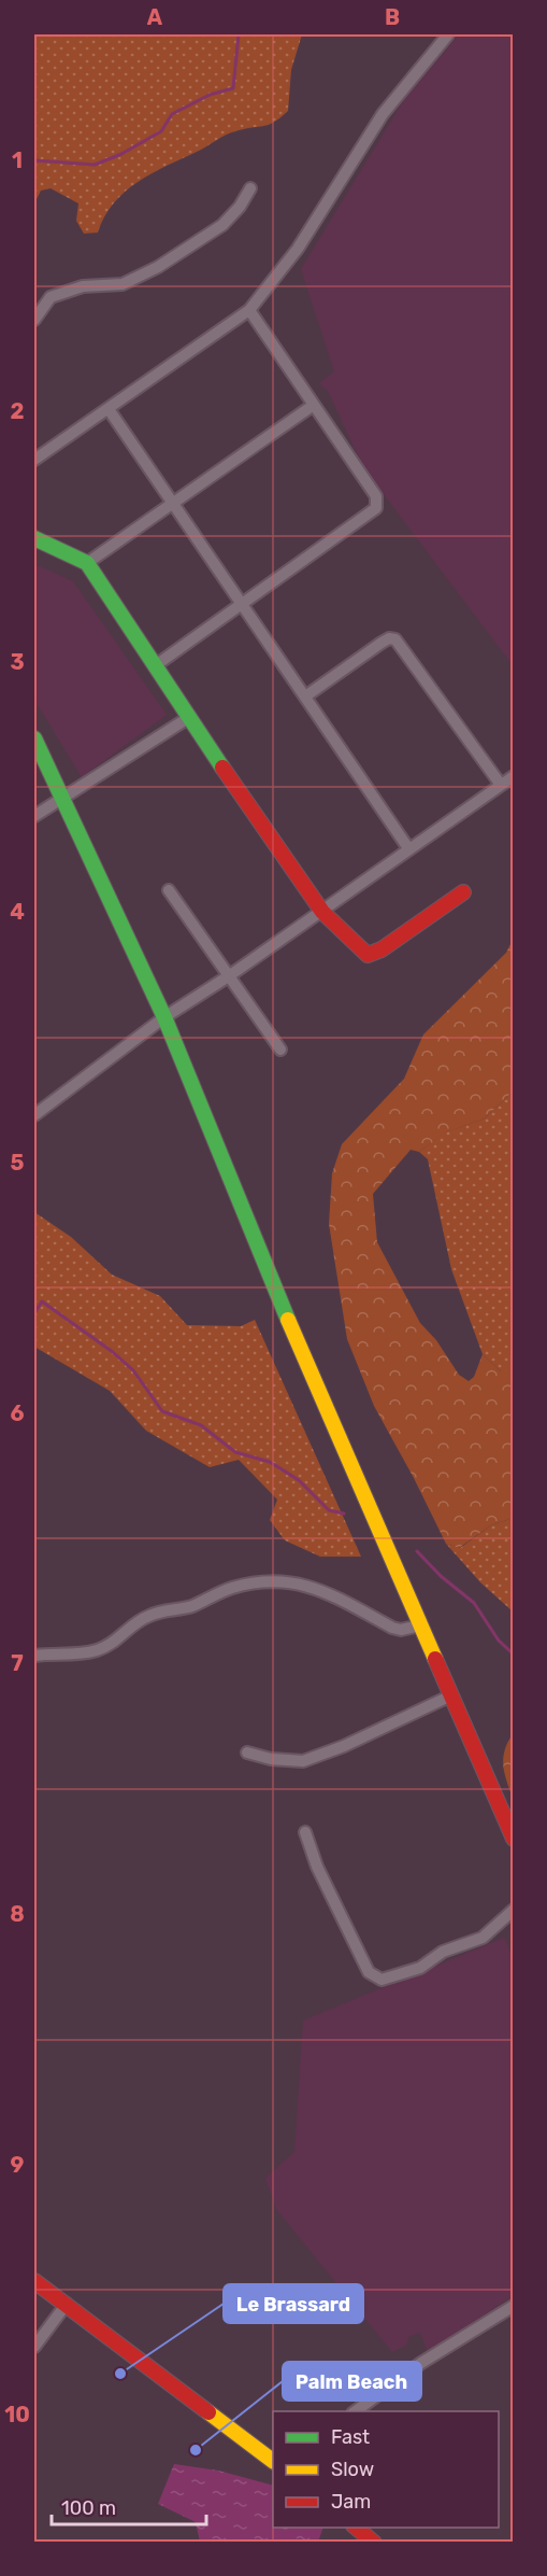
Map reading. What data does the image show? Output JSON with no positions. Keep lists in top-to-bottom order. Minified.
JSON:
{"places":["Le Brassard","Palm Beach"],"legend":["Fast","Slow","Jam"],"scale_bar":"100 m","grid":{"columns":["A","B"],"rows":["1","2","3","4","5","6","7","8","9","10"]}}
